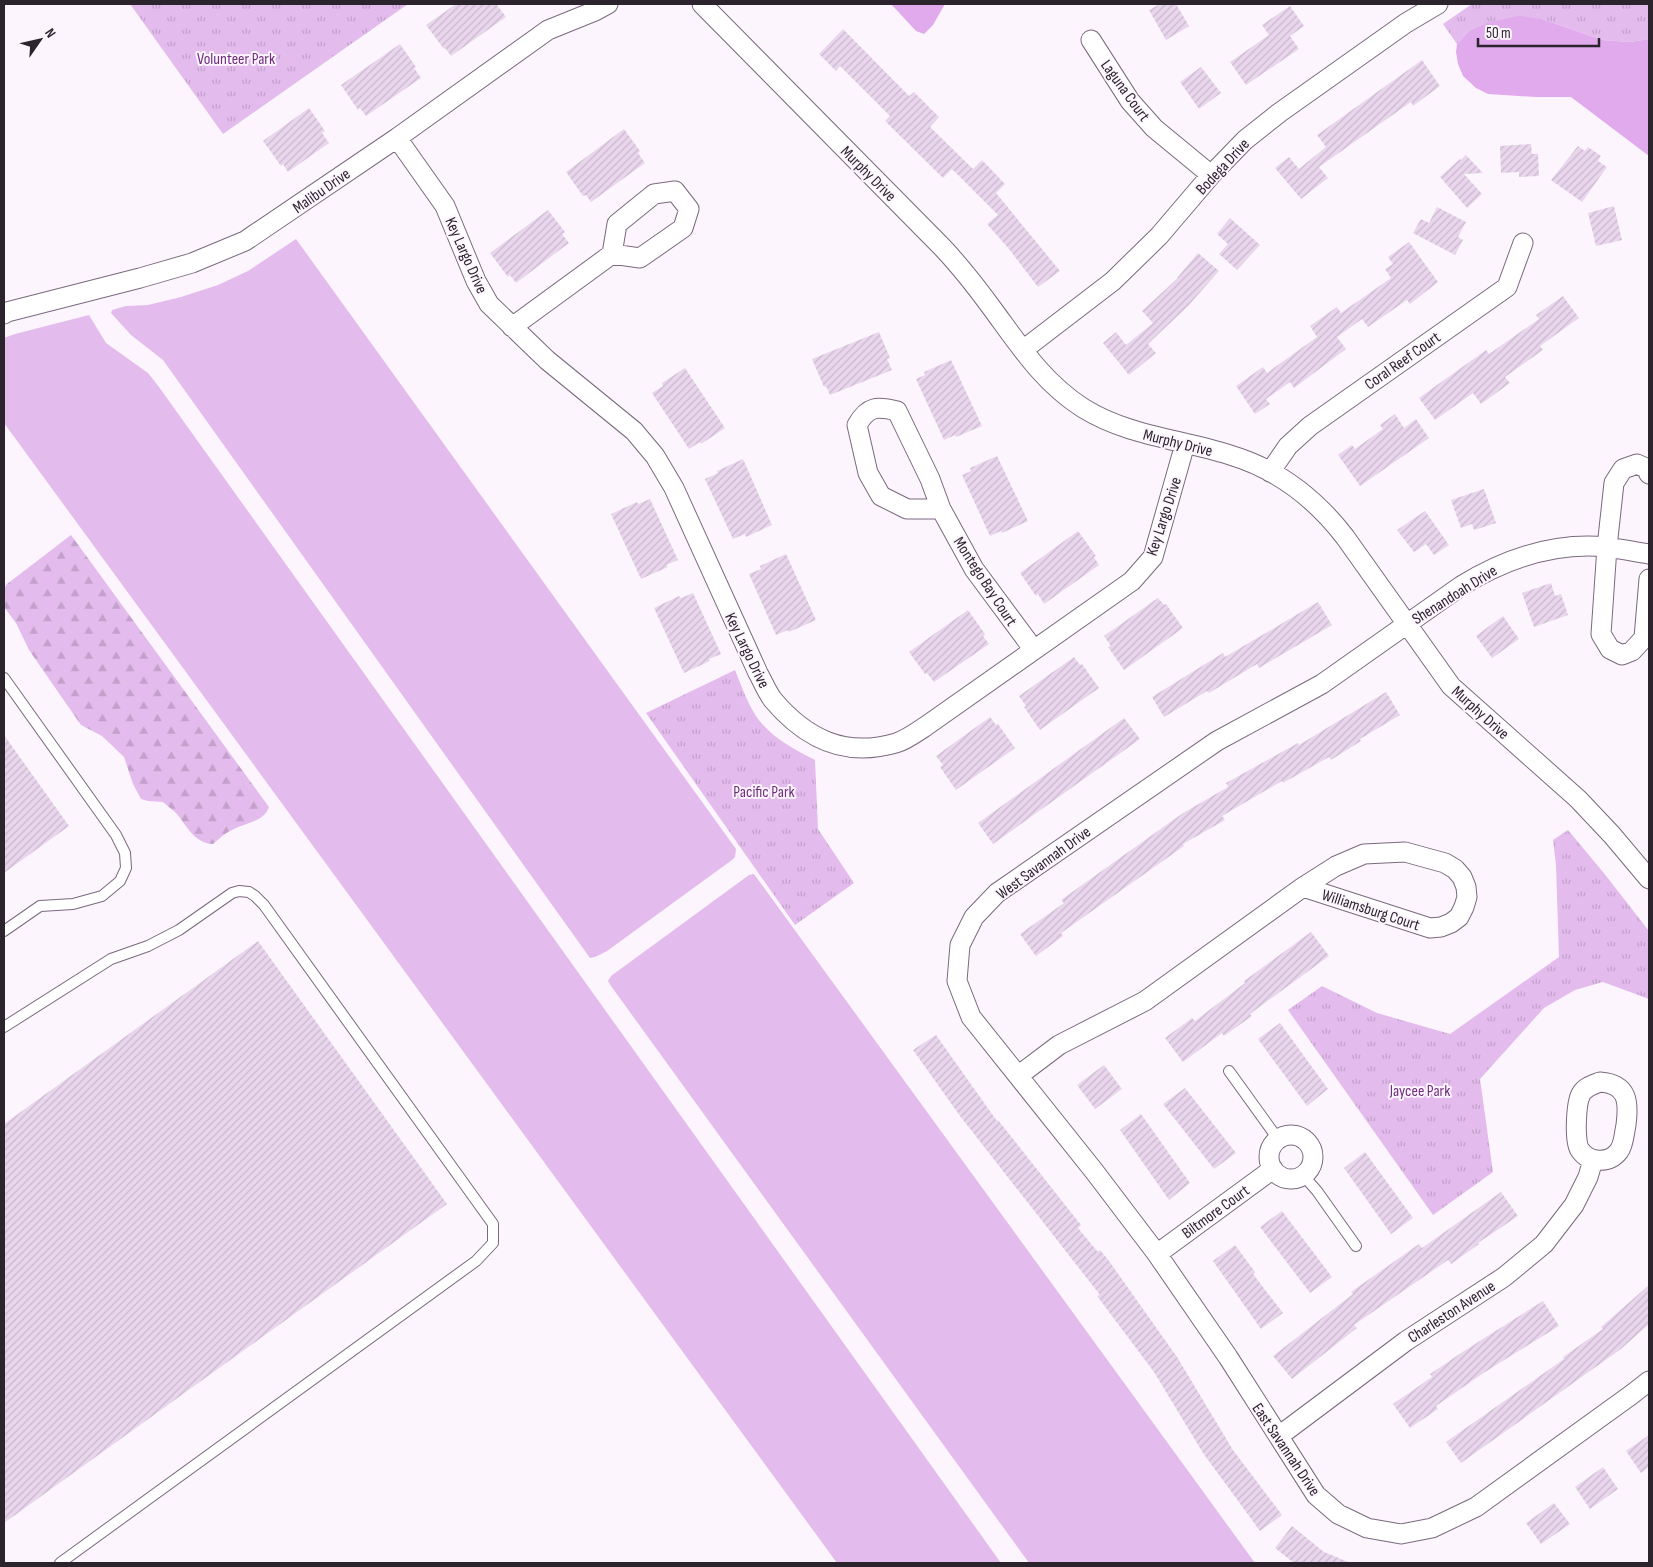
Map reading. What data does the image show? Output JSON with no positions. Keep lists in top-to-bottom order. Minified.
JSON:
{"streets":{"street":["Laguna Court","Bodega Drive","Murphy Drive","Malibu Drive","Key Largo Drive","Coral Reef Court","Montego Bay Court","Shenandoah Drive","West Savannah Drive","Williamsburg Court","Biltmore Court","Charleston Avenue","East Savannah Drive"]},"crossings":[["Laguna Court","Bodega Drive"],["Bodega Drive","Murphy Drive"],["Murphy Drive","Key Largo Drive"],["Murphy Drive","Coral Reef Court"],["Murphy Drive","Shenandoah Drive"],["Murphy Drive","West Savannah Drive"],["Malibu Drive","Key Largo Drive"],["Key Largo Drive","Montego Bay Court"],["Shenandoah Drive","West Savannah Drive"],["West Savannah Drive","Williamsburg Court"],["West Savannah Drive","Biltmore Court"],["West Savannah Drive","East Savannah Drive"],["Biltmore Court","East Savannah Drive"],["Charleston Avenue","East Savannah Drive"]],"parks":["Volunteer Park","Pacific Park","Jaycee Park"],"scale_bar":"50 m","north":"top right"}
